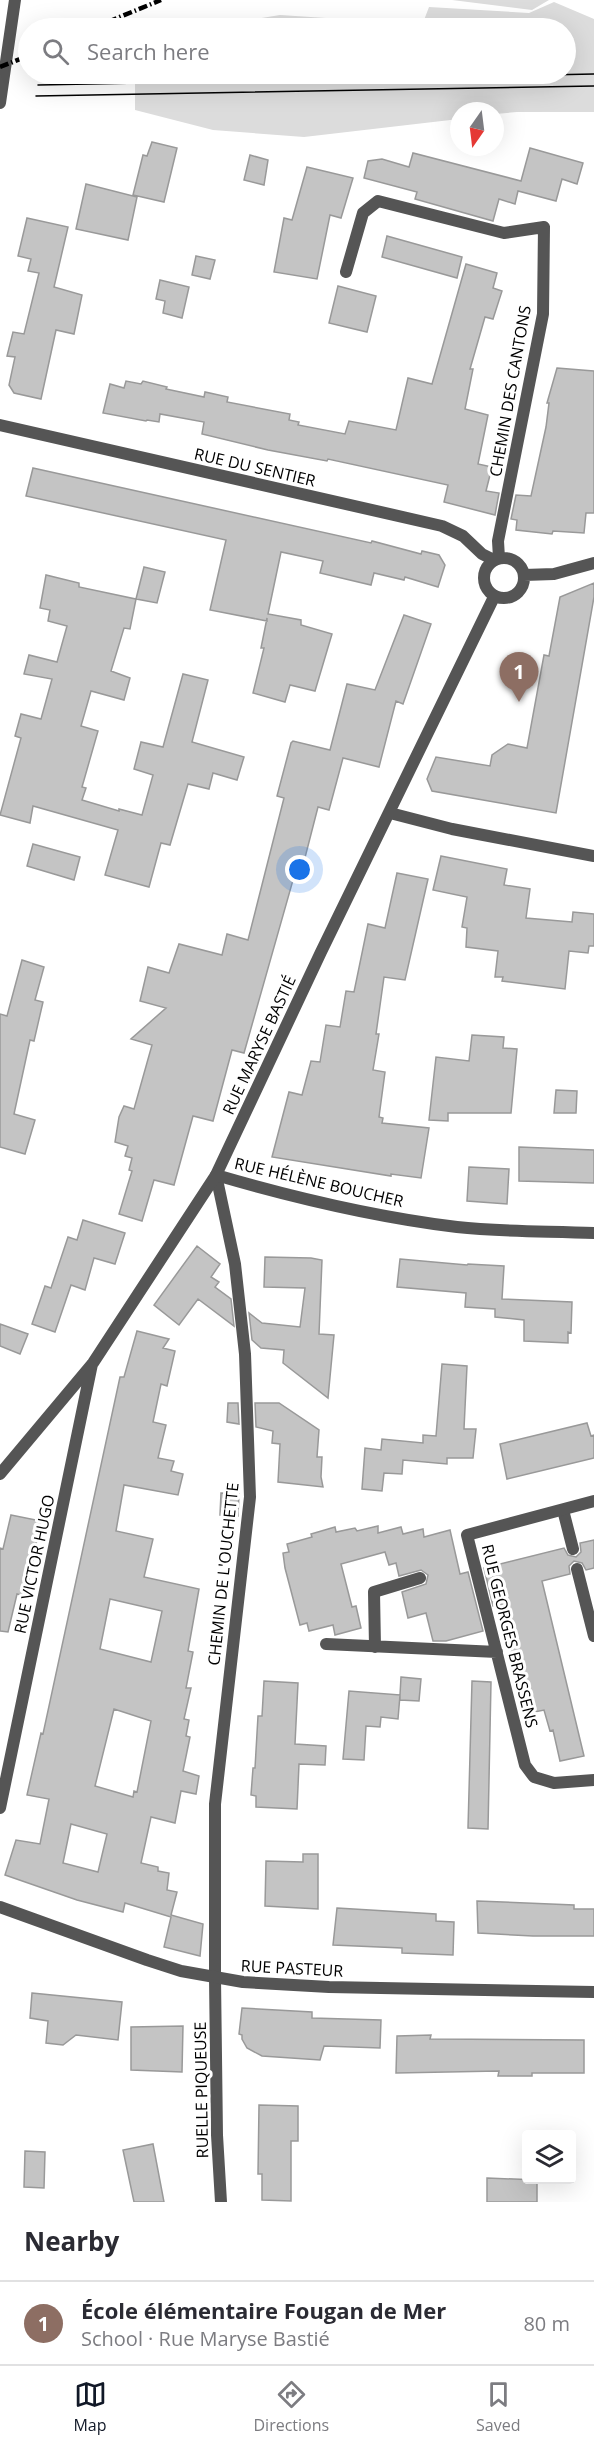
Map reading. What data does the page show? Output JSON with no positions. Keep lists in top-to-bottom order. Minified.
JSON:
{"streets":{"street":["CHEMIN DES CANTONS","RUE DU SENTIER","RUE MARYSE BASTIÉ","RUE HÉLÈNE BOUCHER","RUE VICTOR HUGO","CHEMIN DE L'OUCHETTE","RUE GEORGES BRASSENS","RUE PASTEUR","RUELLE PIQUEUSE"]},"crossings":[["CHEMIN DES CANTONS","RUE DU SENTIER"],["CHEMIN DES CANTONS","RUE MARYSE BASTIÉ"],["RUE DU SENTIER","RUE MARYSE BASTIÉ"],["RUE MARYSE BASTIÉ","RUE HÉLÈNE BOUCHER"],["RUE MARYSE BASTIÉ","RUE VICTOR HUGO"],["RUE MARYSE BASTIÉ","CHEMIN DE L'OUCHETTE"],["RUE HÉLÈNE BOUCHER","CHEMIN DE L'OUCHETTE"],["CHEMIN DE L'OUCHETTE","RUE PASTEUR"],["CHEMIN DE L'OUCHETTE","RUELLE PIQUEUSE"],["RUE PASTEUR","RUELLE PIQUEUSE"]],"north":"bottom","page":{"search":"Search here","pins":"1","heading":"Nearby","list":[{"mark":"1","name":"École élémentaire Fougan de Mer","note":"School · Rue Maryse Bastié","value":"80 m"}],"nav":["Map","Directions","Saved"]}}
